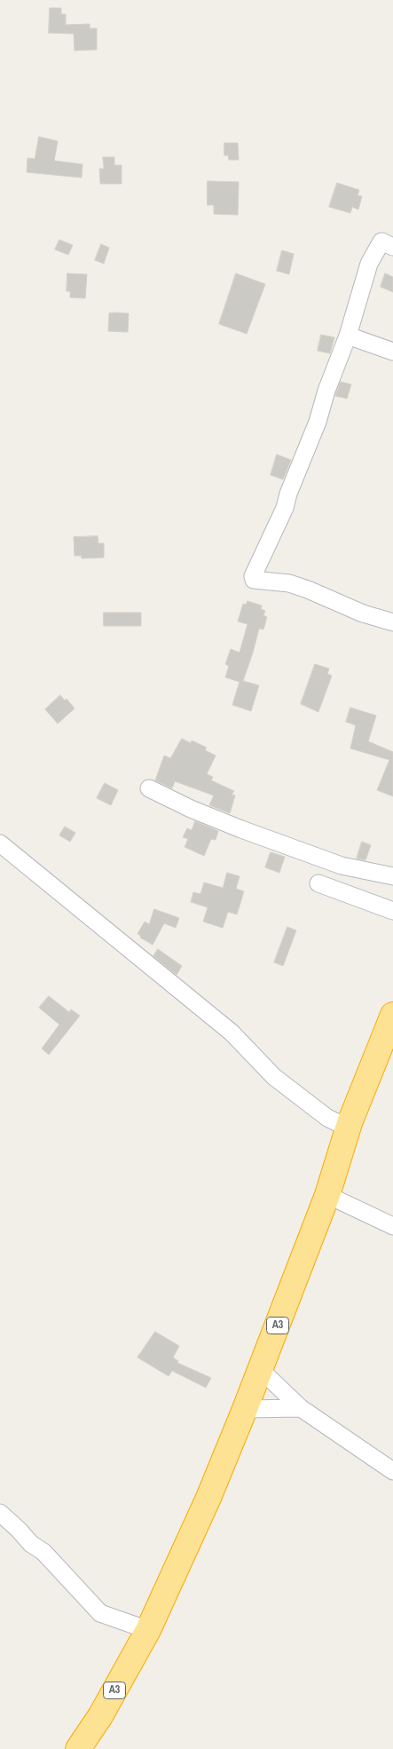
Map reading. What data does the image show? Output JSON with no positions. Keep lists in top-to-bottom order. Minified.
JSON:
{"streets":{"highway":["A3"]}}
